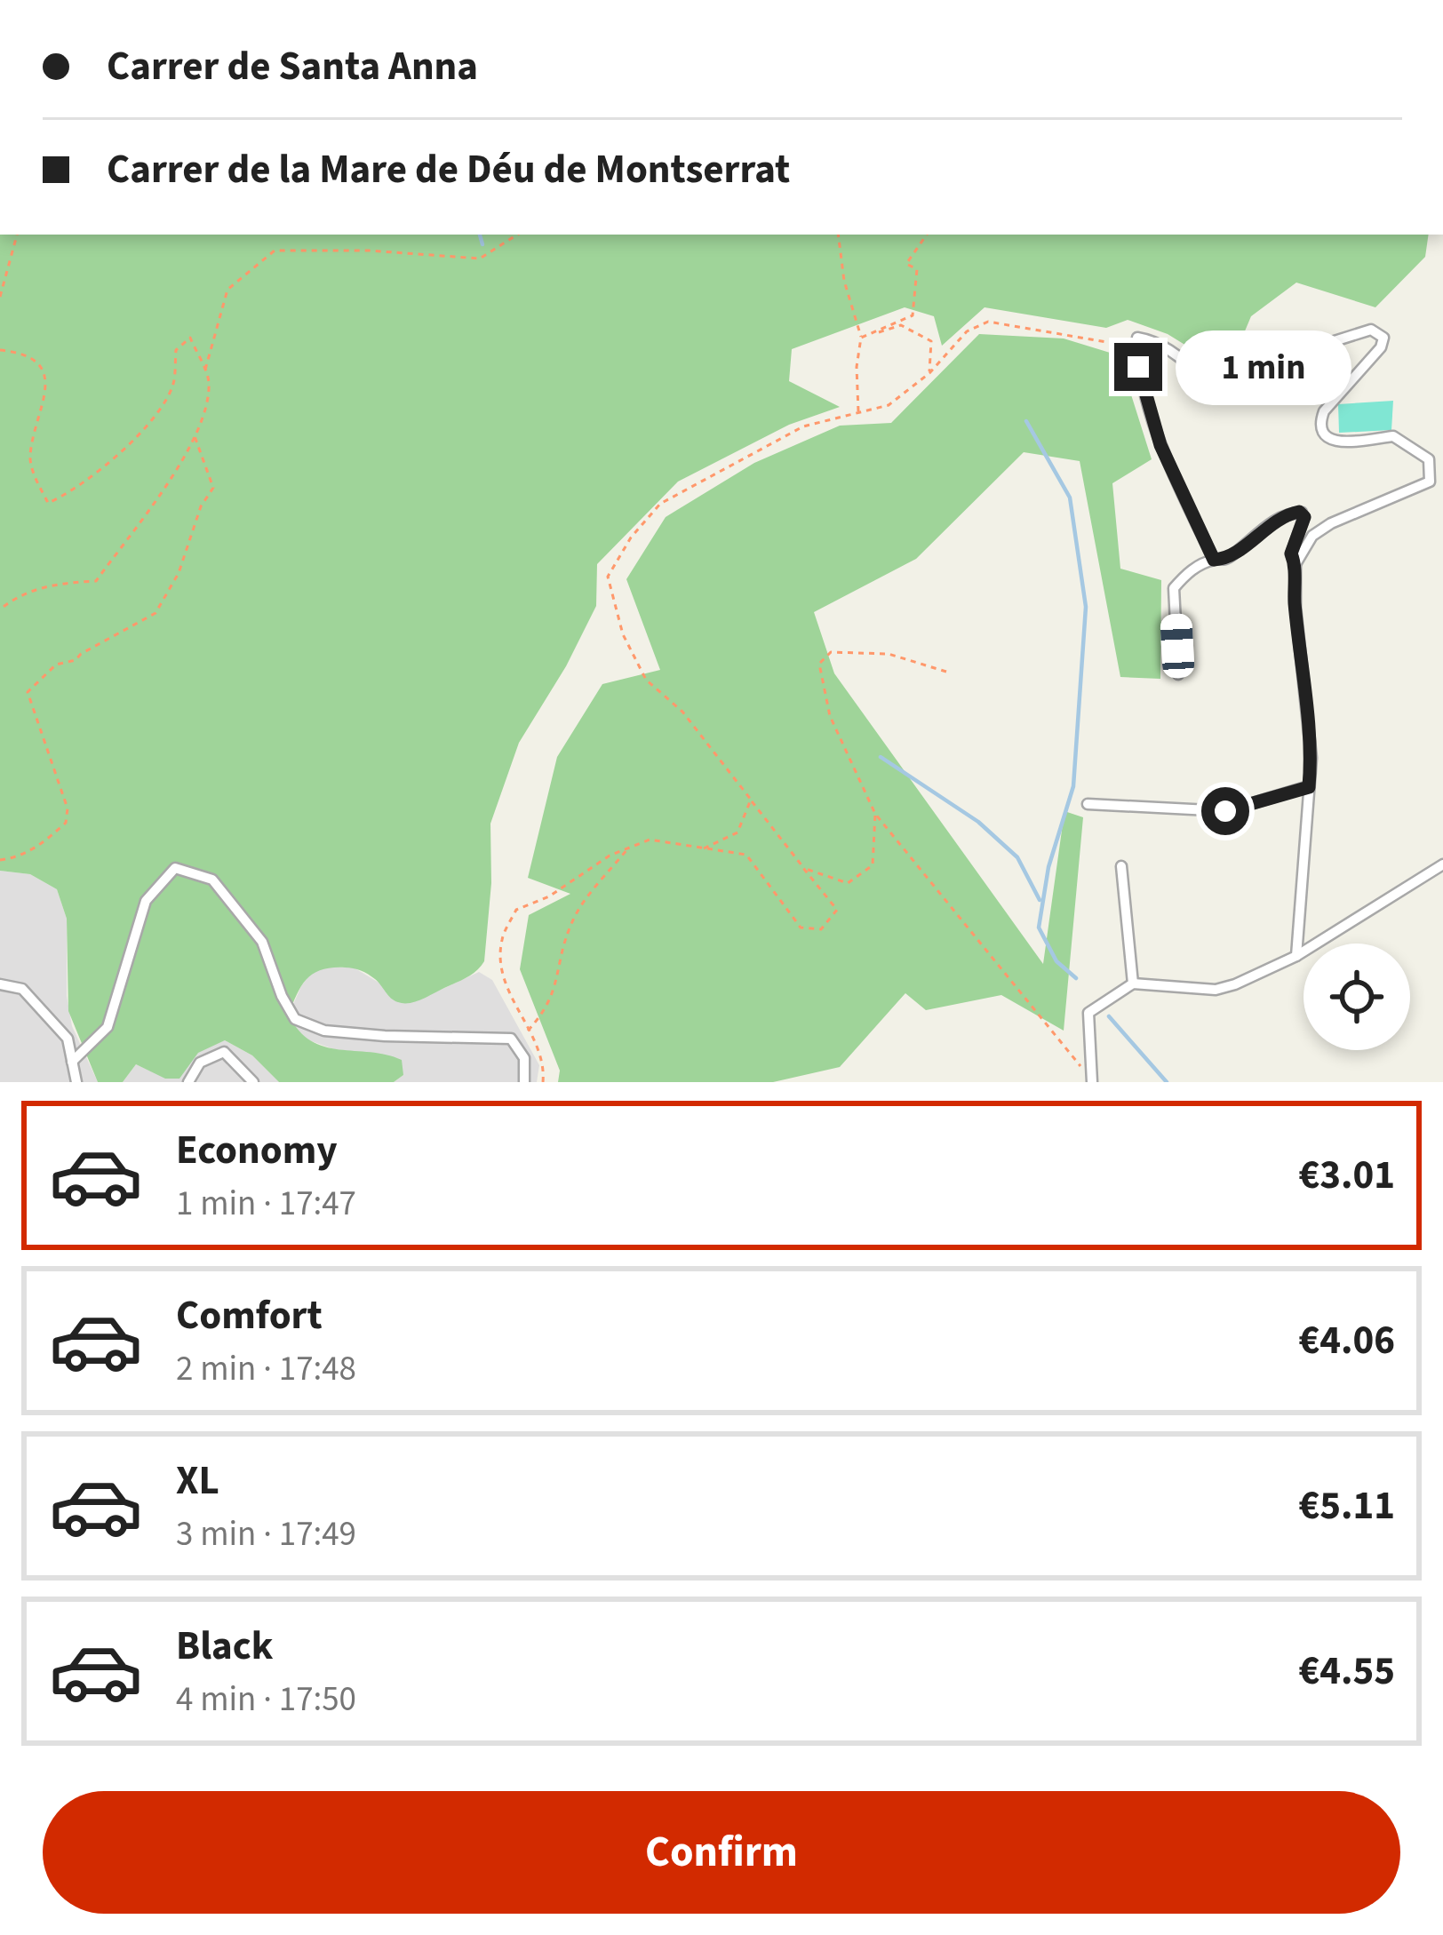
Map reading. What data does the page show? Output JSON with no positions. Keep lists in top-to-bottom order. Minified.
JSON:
{"page":{"banner":["Carrer de Santa Anna","Carrer de la Mare de Déu de Montserrat"],"bubble":"1 min","list":[{"name":"Economy","note":"1 min · 17:47","value":"€3.01"},{"name":"Comfort","note":"2 min · 17:48","value":"€4.06"},{"name":"XL","note":"3 min · 17:49","value":"€5.11"},{"name":"Black","note":"4 min · 17:50","value":"€4.55"}],"buttons":"Confirm"}}
